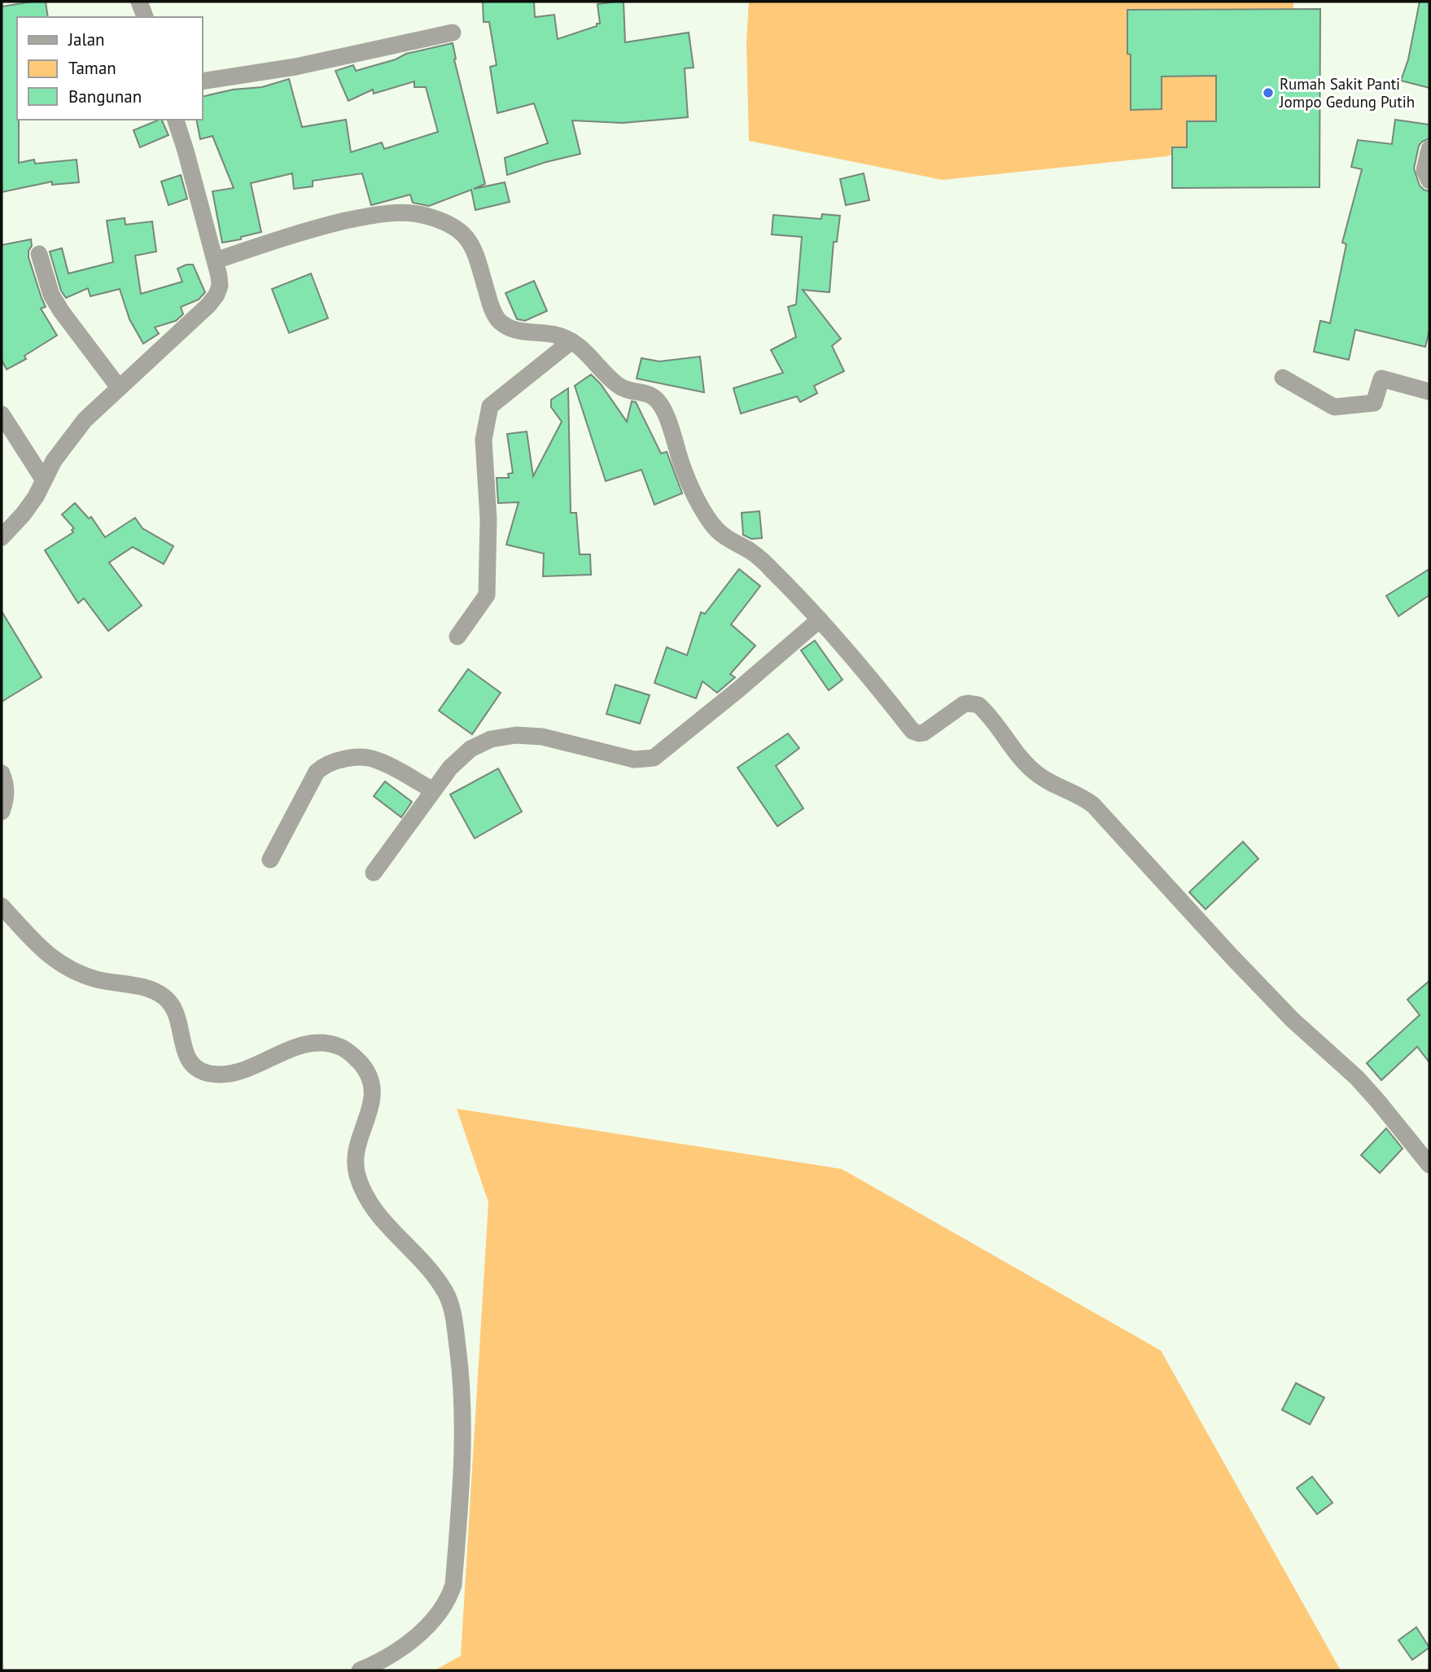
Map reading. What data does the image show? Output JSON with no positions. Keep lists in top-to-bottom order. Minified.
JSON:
{"places":["Rumah Sakit Panti Jompo Gedung Putih"],"legend":["Jalan","Taman","Bangunan"]}
